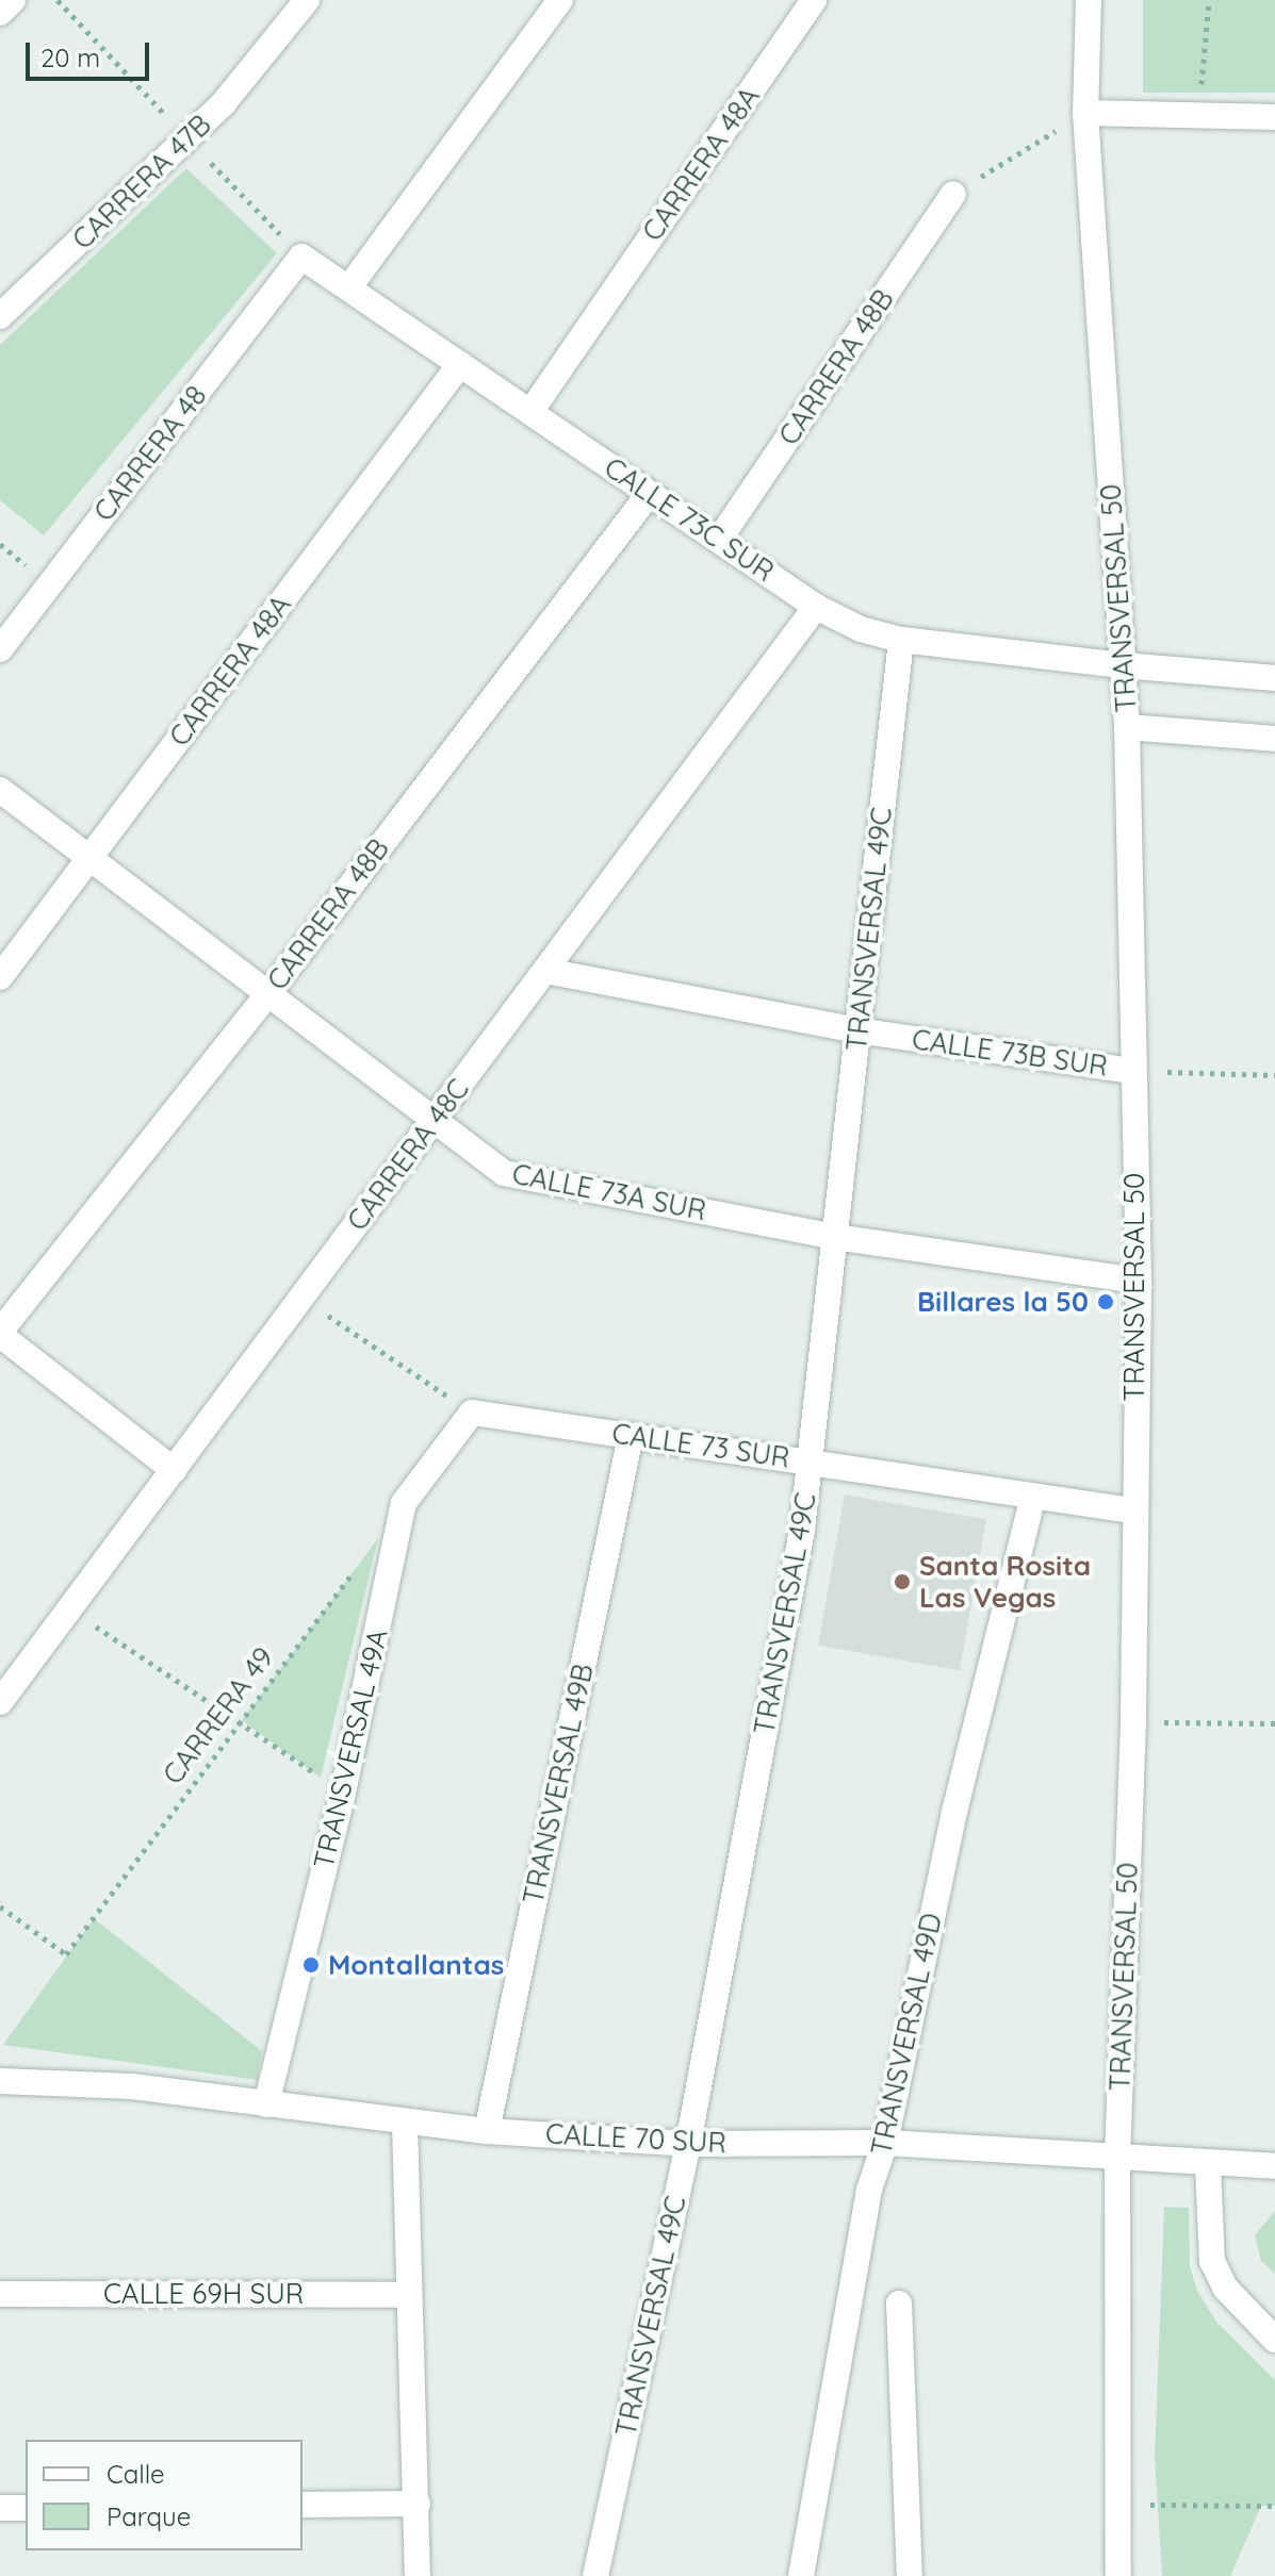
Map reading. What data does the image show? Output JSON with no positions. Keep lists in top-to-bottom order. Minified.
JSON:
{"streets":{"street":["CARRERA 48A","CARRERA 47B","CARRERA 48B","CARRERA 48","CALLE 73C SUR","TRANSVERSAL 50","TRANSVERSAL 49C","CALLE 73B SUR","CARRERA 48C","CALLE 73A SUR","CALLE 73 SUR","TRANSVERSAL 49A","TRANSVERSAL 49B","TRANSVERSAL 49D","CALLE 70 SUR","CALLE 69H SUR"],"path":["CARRERA 49"]},"crossings":[["CARRERA 48A","CALLE 73C SUR"],["CARRERA 48A","CALLE 73A SUR"],["CARRERA 48B","CALLE 73C SUR"],["CARRERA 48B","CALLE 73A SUR"],["CARRERA 48","CALLE 73C SUR"],["CALLE 73C SUR","TRANSVERSAL 50"],["CALLE 73C SUR","TRANSVERSAL 49C"],["CALLE 73C SUR","CARRERA 48C"],["TRANSVERSAL 50","CALLE 73B SUR"],["TRANSVERSAL 50","CALLE 73A SUR"],["TRANSVERSAL 50","CALLE 73 SUR"],["TRANSVERSAL 50","CALLE 70 SUR"],["TRANSVERSAL 49C","CALLE 73B SUR"],["TRANSVERSAL 49C","CALLE 73A SUR"],["TRANSVERSAL 49C","CALLE 73 SUR"],["TRANSVERSAL 49C","CALLE 70 SUR"],["CALLE 73B SUR","CARRERA 48C"],["CARRERA 48C","CALLE 73A SUR"],["CALLE 73 SUR","TRANSVERSAL 49A"],["CALLE 73 SUR","TRANSVERSAL 49B"],["CALLE 73 SUR","TRANSVERSAL 49D"],["TRANSVERSAL 49A","CALLE 70 SUR"],["TRANSVERSAL 49B","CALLE 70 SUR"],["TRANSVERSAL 49D","CALLE 70 SUR"]],"places":["Billares la 50","Santa Rosita Las Vegas","Montallantas"],"legend":["Calle","Parque"],"scale_bar":"20 m"}
